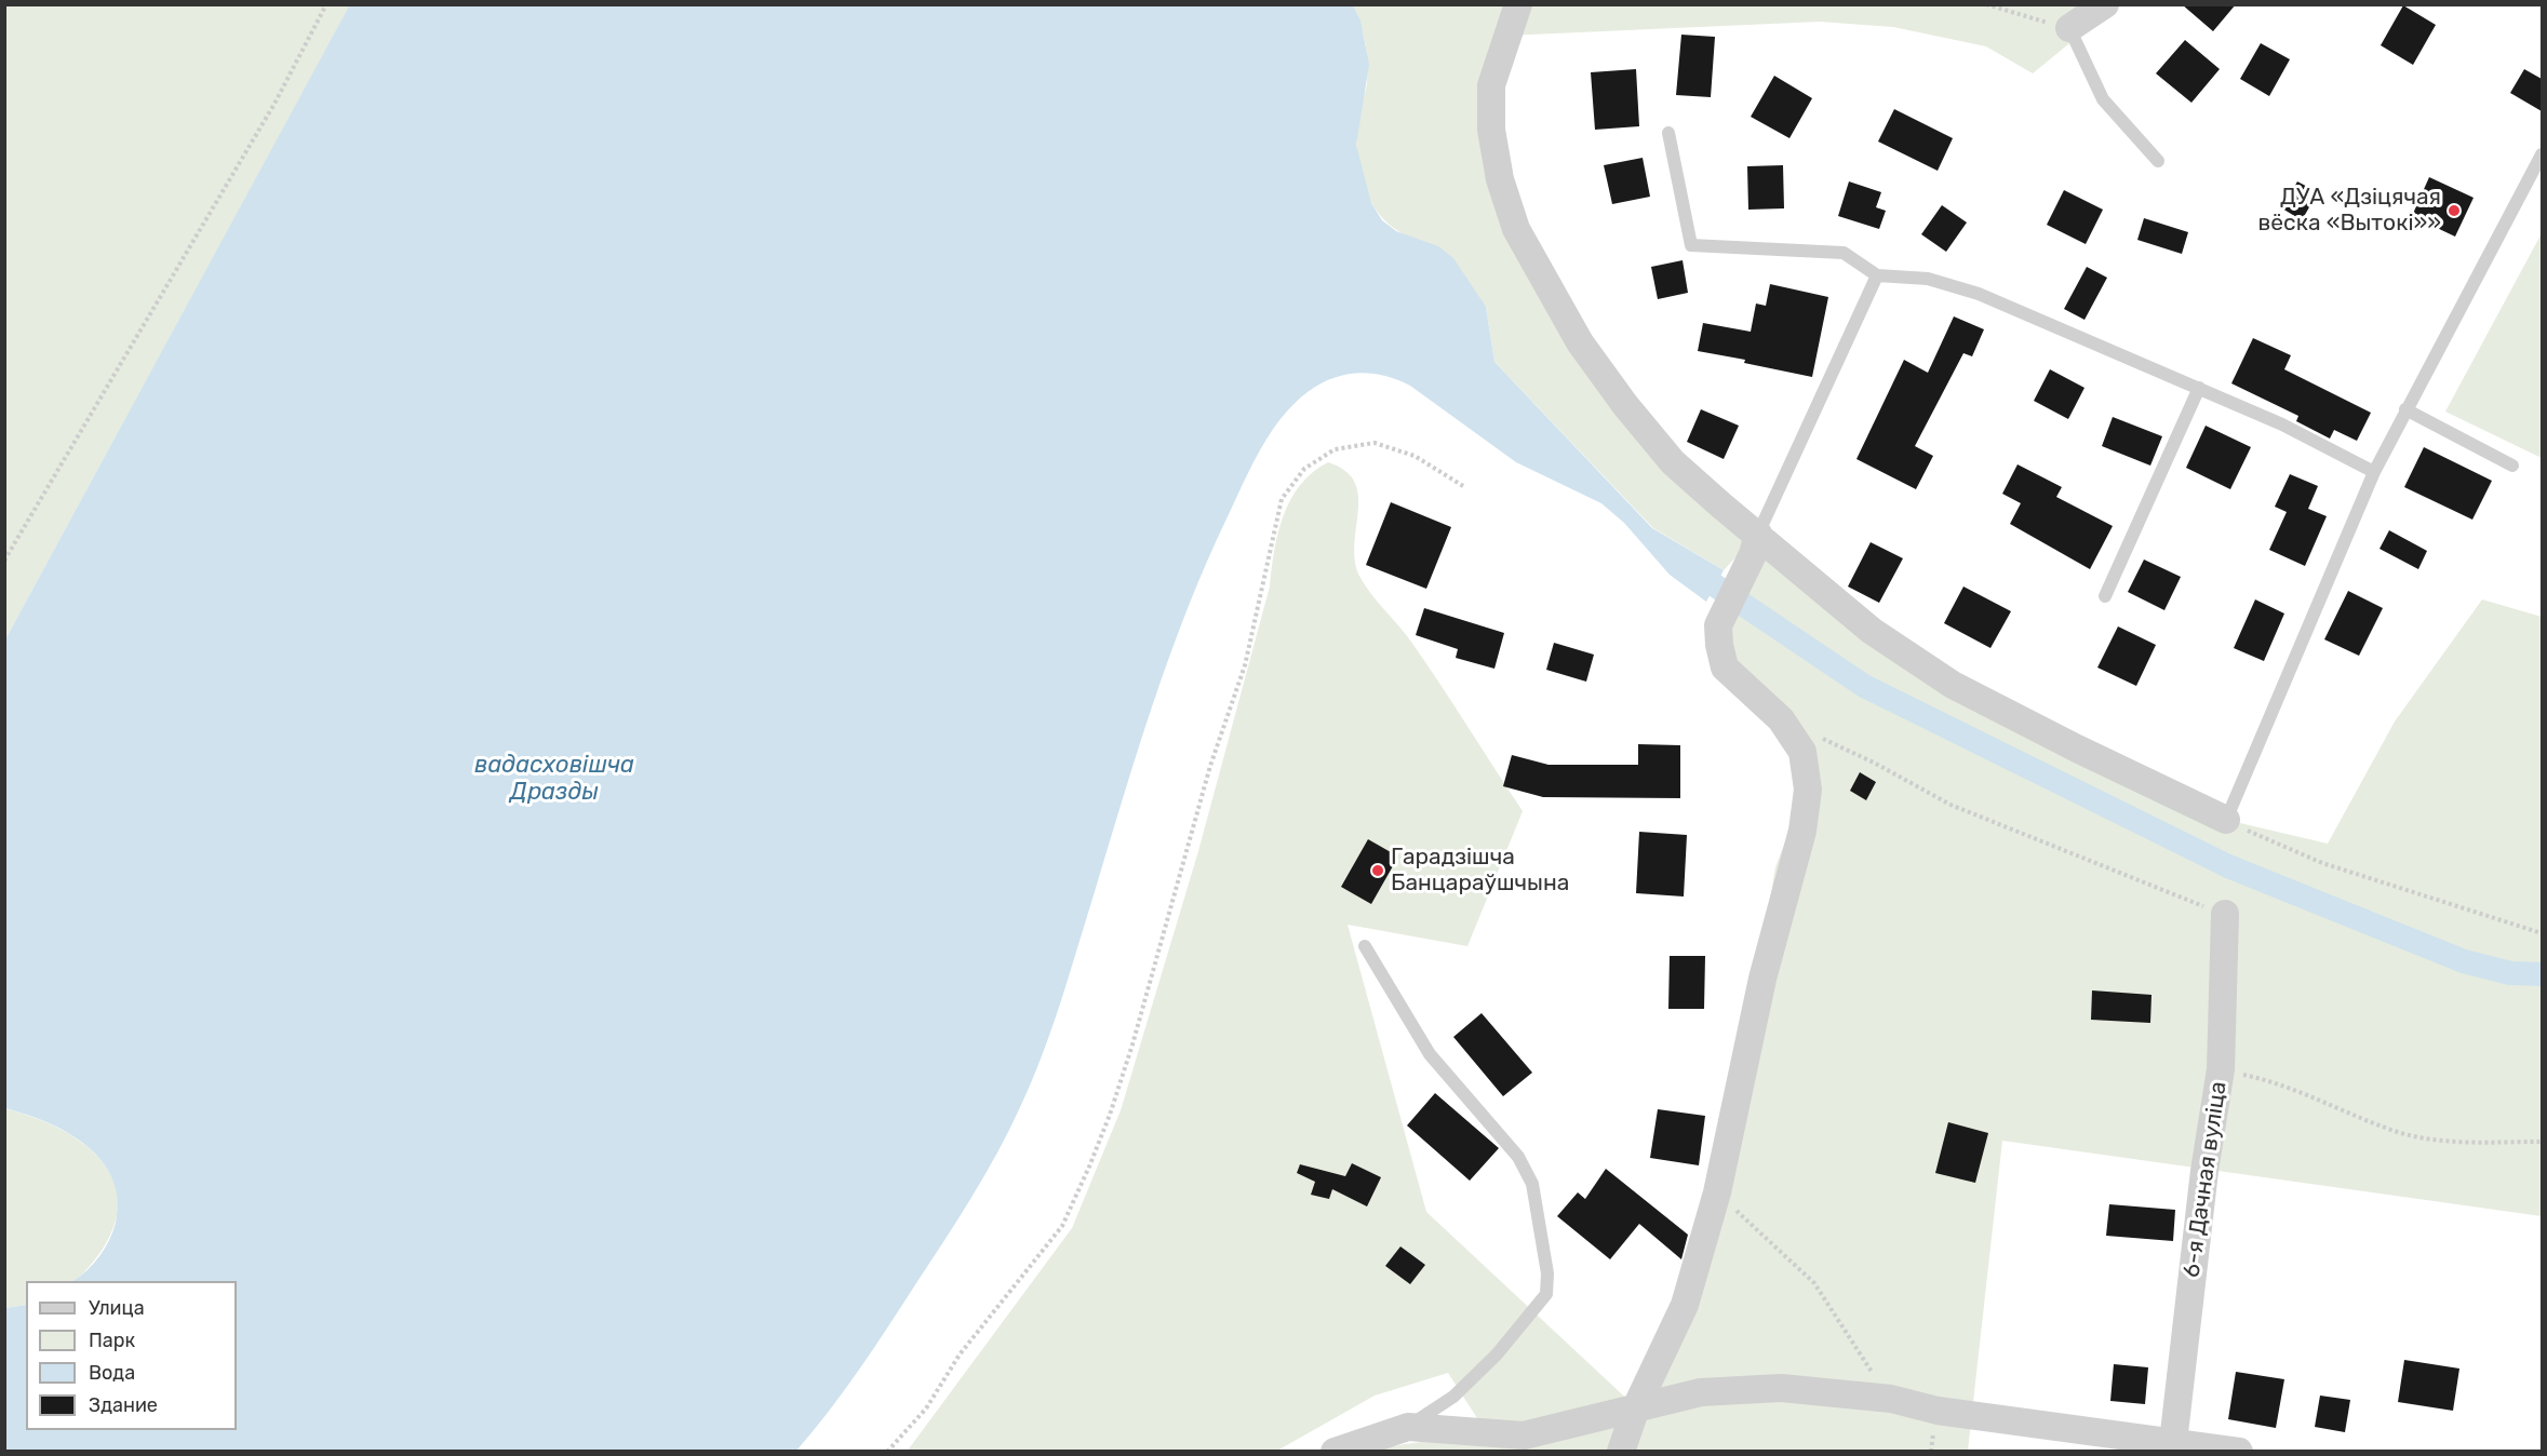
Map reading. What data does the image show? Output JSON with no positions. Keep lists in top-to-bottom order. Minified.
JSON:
{"streets":{"street":["6-я Дачная вуліца"]},"water":["вадасховішча Дразды"],"places":["ДУА «Дзіцячая вёска «Вытокі»»","Гарадзішча Банцараўшчына"],"legend":["Улица","Парк","Вода","Здание"]}
